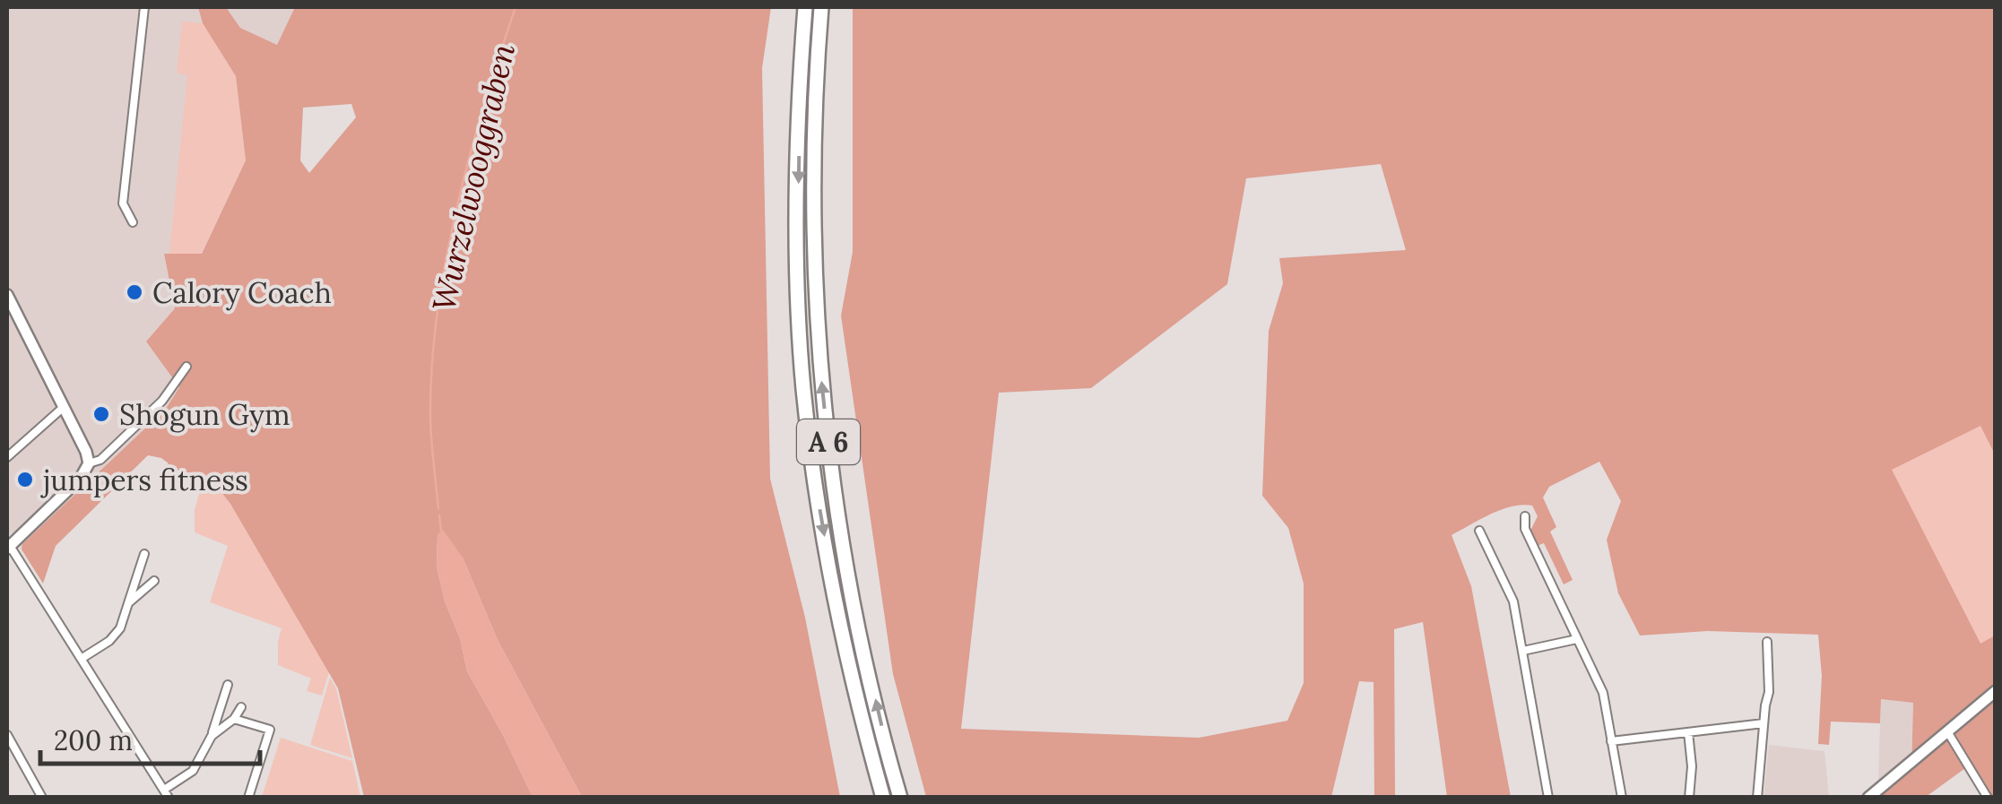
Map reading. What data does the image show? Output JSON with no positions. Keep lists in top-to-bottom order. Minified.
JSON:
{"streets":{"highway":["A 6"]},"water":["Wurzelwooggraben"],"places":["Calory Coach","Shogun Gym","jumpers fitness"],"scale_bar":"200 m"}
